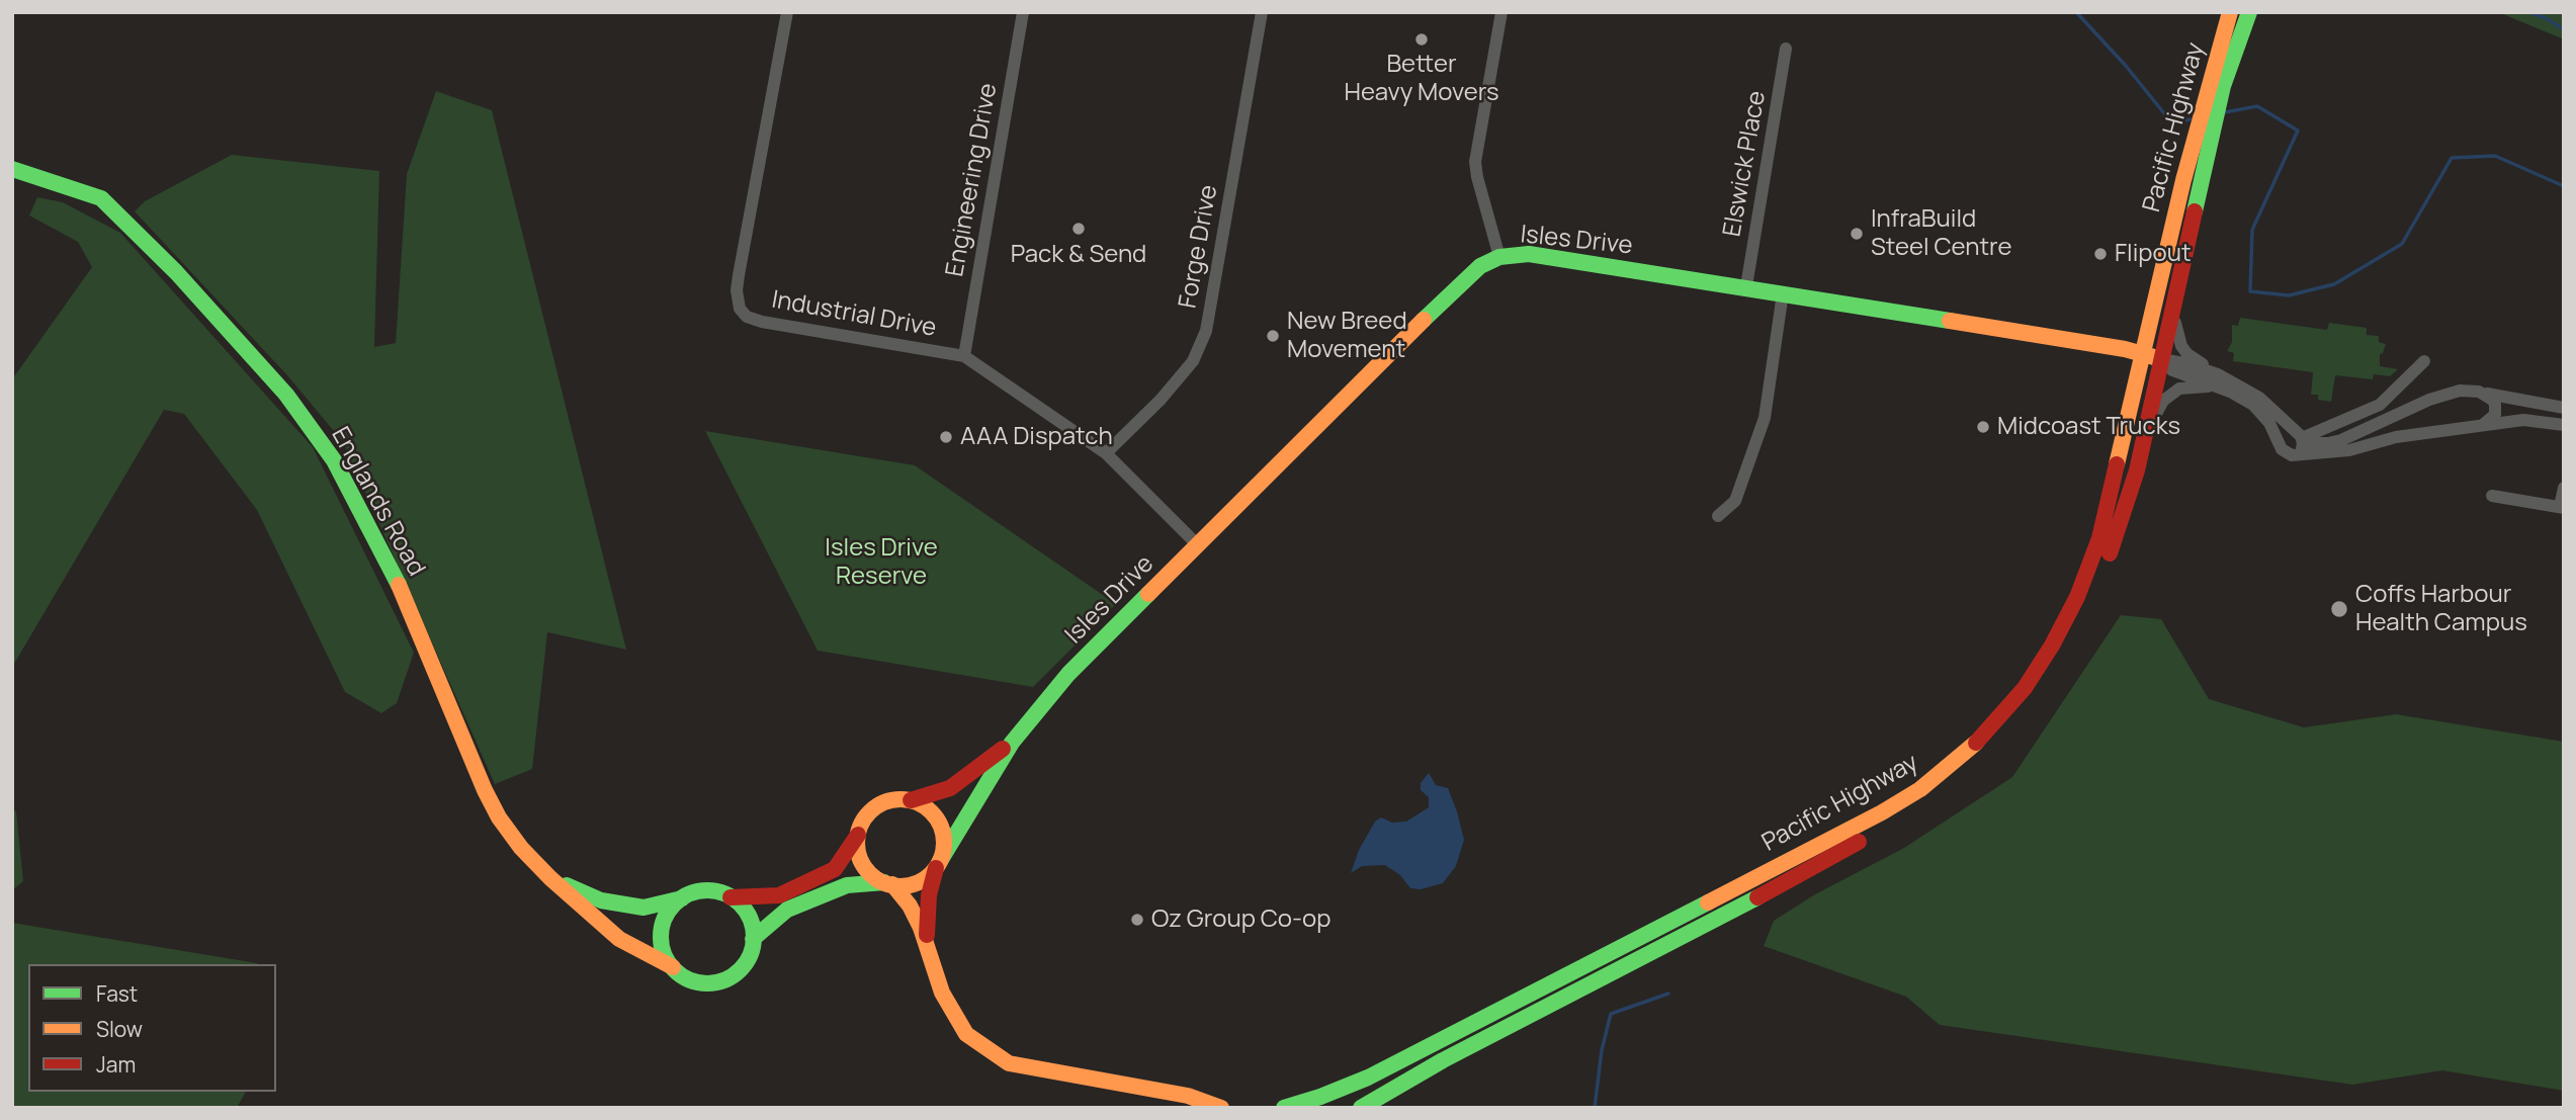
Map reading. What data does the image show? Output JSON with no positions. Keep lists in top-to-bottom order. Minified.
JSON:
{"streets":{"main road":["Pacific Highway","Isles Drive","Englands Road"],"street":["Elswick Place","Engineering Drive","Forge Drive","Industrial Drive"]},"crossings":[["Pacific Highway","Isles Drive"],["Elswick Place","Isles Drive"],["Engineering Drive","Industrial Drive"],["Isles Drive","Industrial Drive"],["Isles Drive","Englands Road"],["Forge Drive","Industrial Drive"]],"parks":["Isles Drive Reserve"],"places":["Better Heavy Movers","Pack & Send","InfraBuild Steel Centre","Flipout","New Breed Movement","Midcoast Trucks","AAA Dispatch","Coffs Harbour Health Campus","Oz Group Co-op"],"legend":["Fast","Slow","Jam"]}
